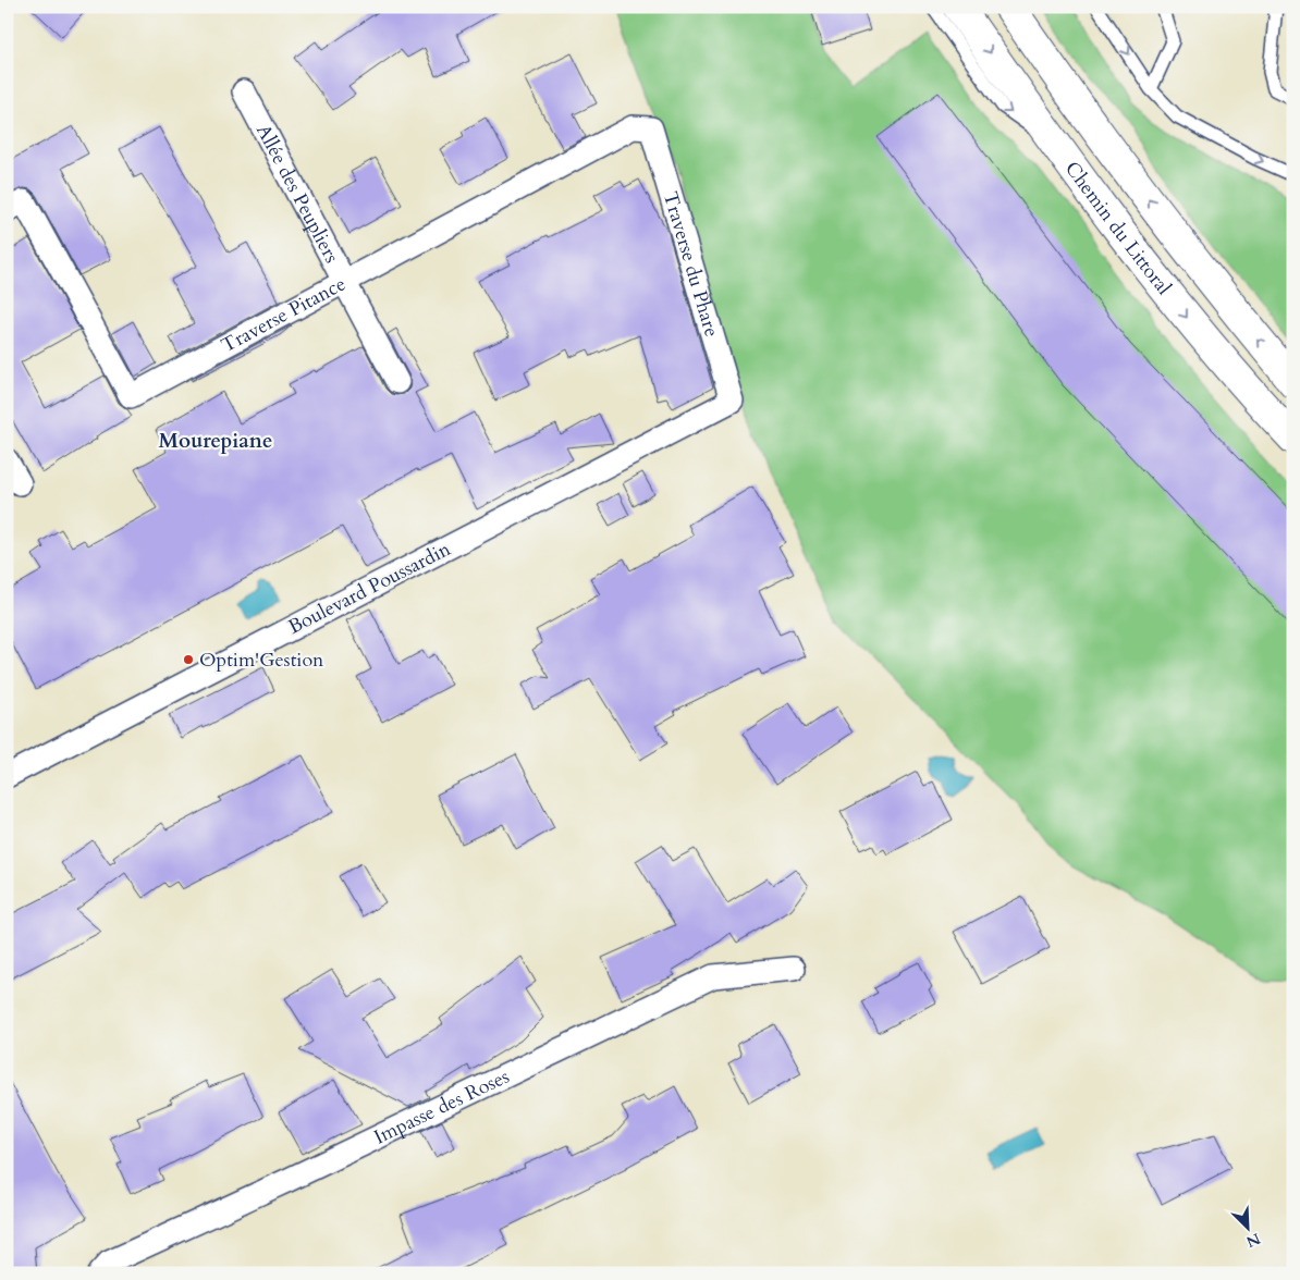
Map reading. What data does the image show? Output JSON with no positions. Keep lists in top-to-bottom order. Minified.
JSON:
{"streets":{"main road":["Chemin du Littoral"],"street":["Allée des Peupliers","Traverse du Phare","Traverse Pitance","Boulevard Poussardin","Impasse des Roses"]},"crossings":[["Allée des Peupliers","Traverse Pitance"],["Traverse du Phare","Traverse Pitance"],["Traverse du Phare","Boulevard Poussardin"]],"districts":["Mourepiane"],"places":["Optim'Gestion"],"north":"bottom right"}
